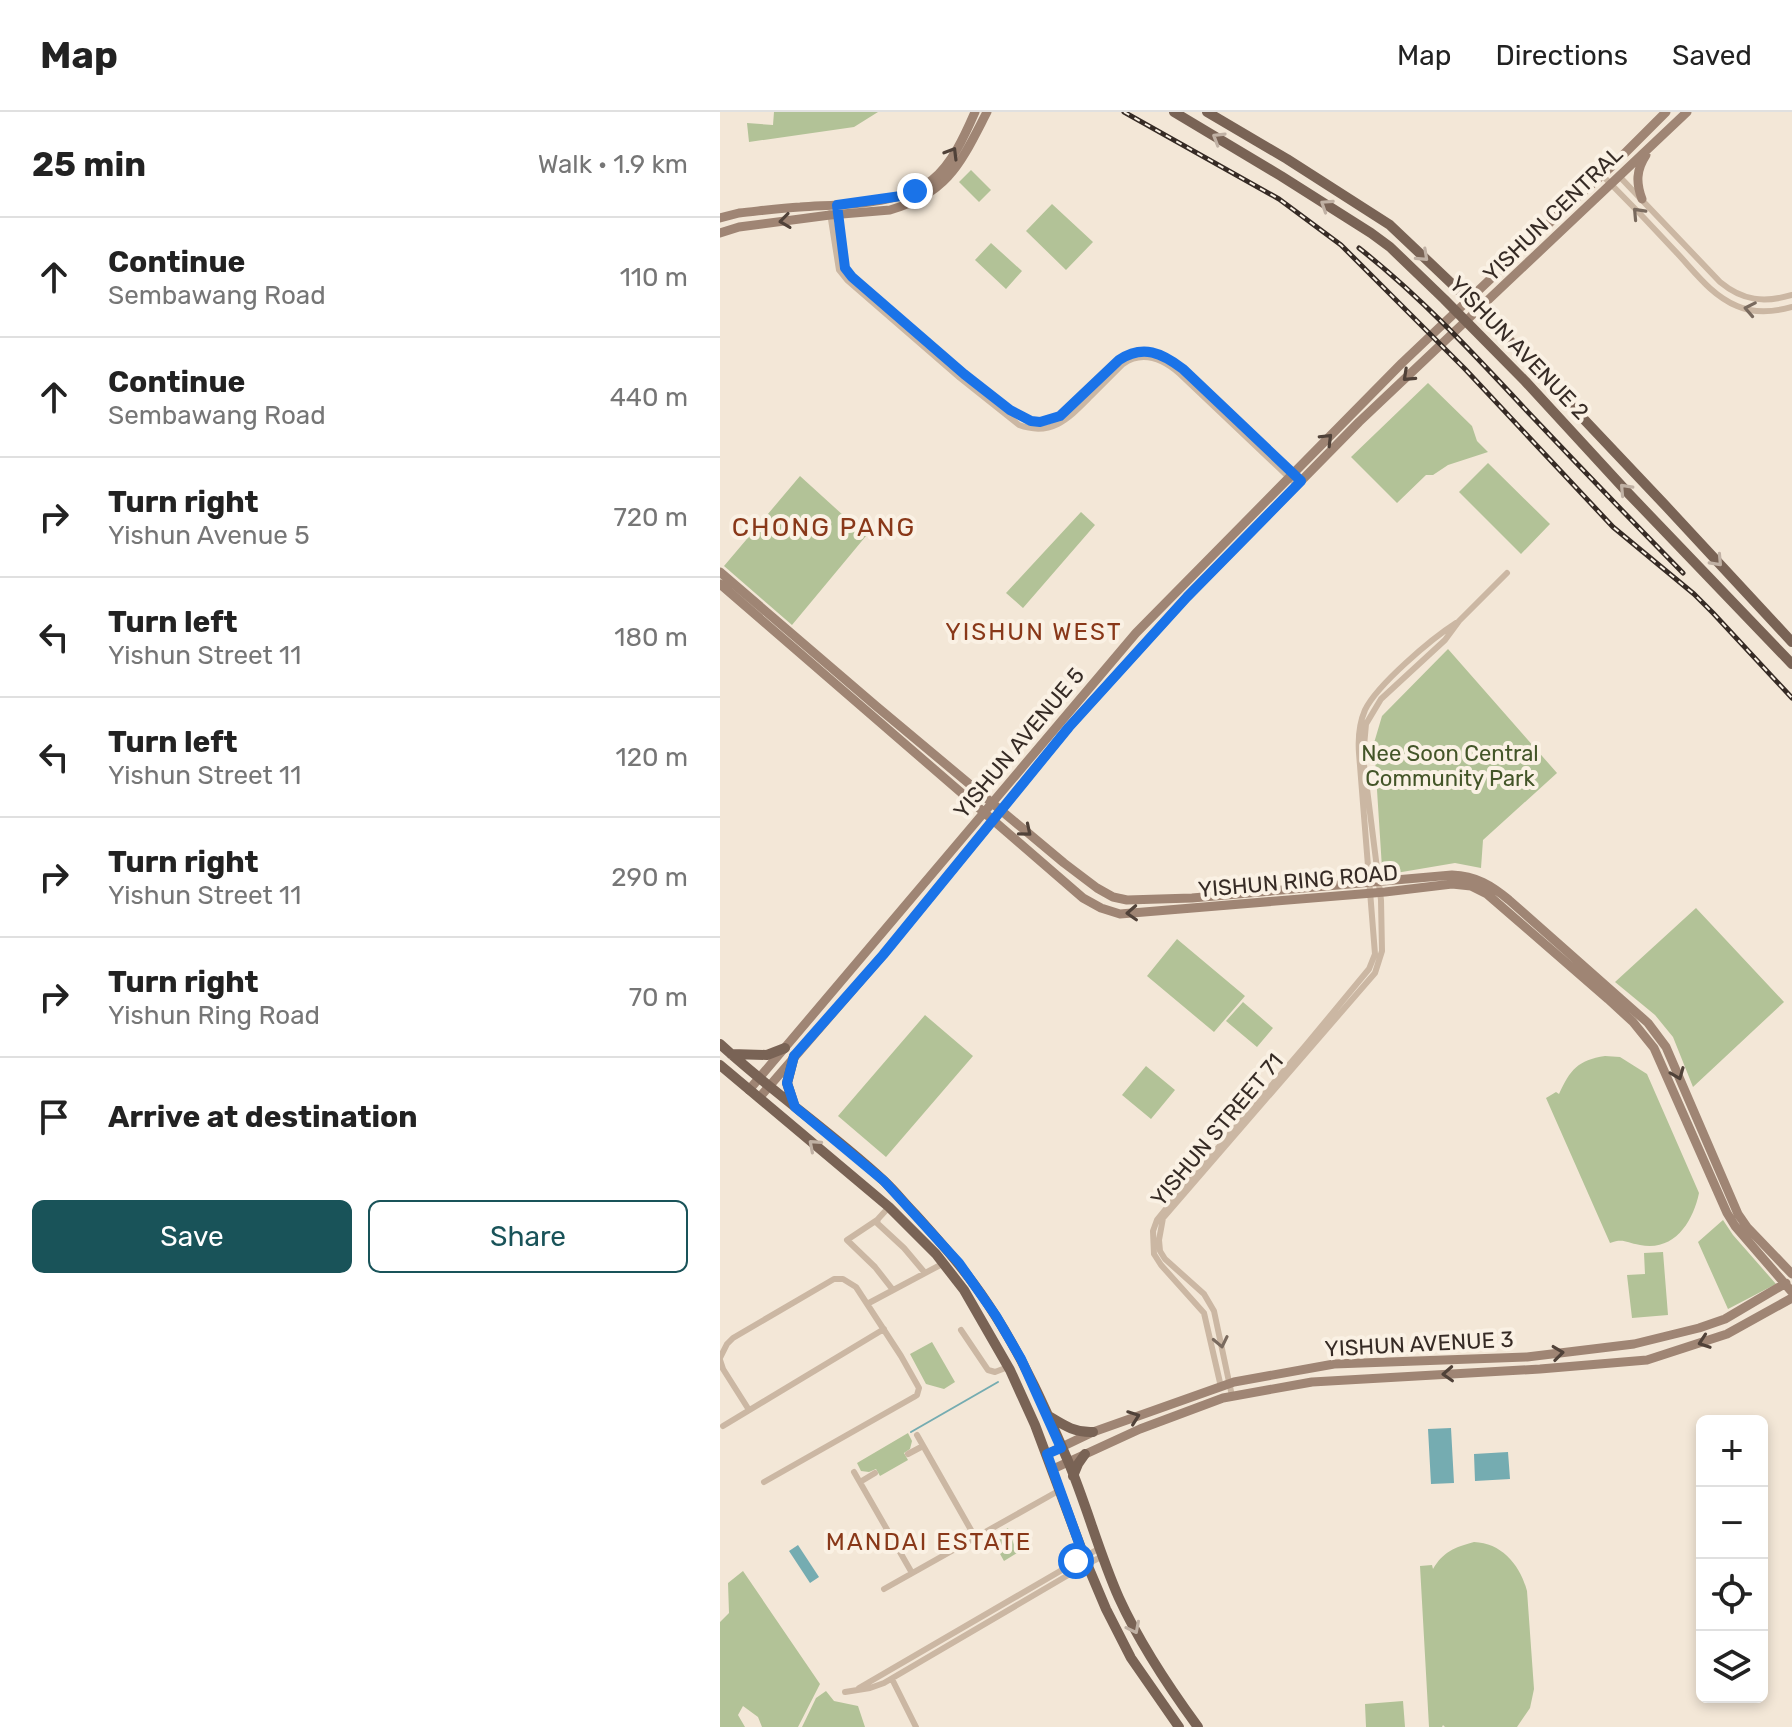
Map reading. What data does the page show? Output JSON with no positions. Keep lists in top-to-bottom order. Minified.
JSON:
{"streets":{"main road":["YISHUN CENTRAL","YISHUN AVENUE 2","YISHUN AVENUE 5","YISHUN RING ROAD","YISHUN AVENUE 3"],"street":["YISHUN STREET 71"]},"crossings":[["YISHUN CENTRAL","YISHUN AVENUE 2"],["YISHUN CENTRAL","YISHUN AVENUE 5"],["YISHUN AVENUE 2","YISHUN AVENUE 5"],["YISHUN AVENUE 5","YISHUN RING ROAD"],["YISHUN RING ROAD","YISHUN STREET 71"],["YISHUN RING ROAD","YISHUN AVENUE 3"],["YISHUN STREET 71","YISHUN AVENUE 3"]],"districts":["CHONG PANG","YISHUN WEST","MANDAI ESTATE"],"parks":["Nee Soon Central Community Park"],"page":{"header":"Map","nav":["Map","Directions","Saved"],"heading":["25 min","Walk · 1.9 km"],"list":[["Continue","Sembawang Road","110 m"],["Continue","Sembawang Road","440 m"],["Turn right","Yishun Avenue 5","720 m"],["Turn left","Yishun Street 11","180 m"],["Turn left","Yishun Street 11","120 m"],["Turn right","Yishun Street 11","290 m"],["Turn right","Yishun Ring Road","70 m"],"Arrive at destination"],"buttons":["Save","Share"],"map_buttons":["+","−"]}}
